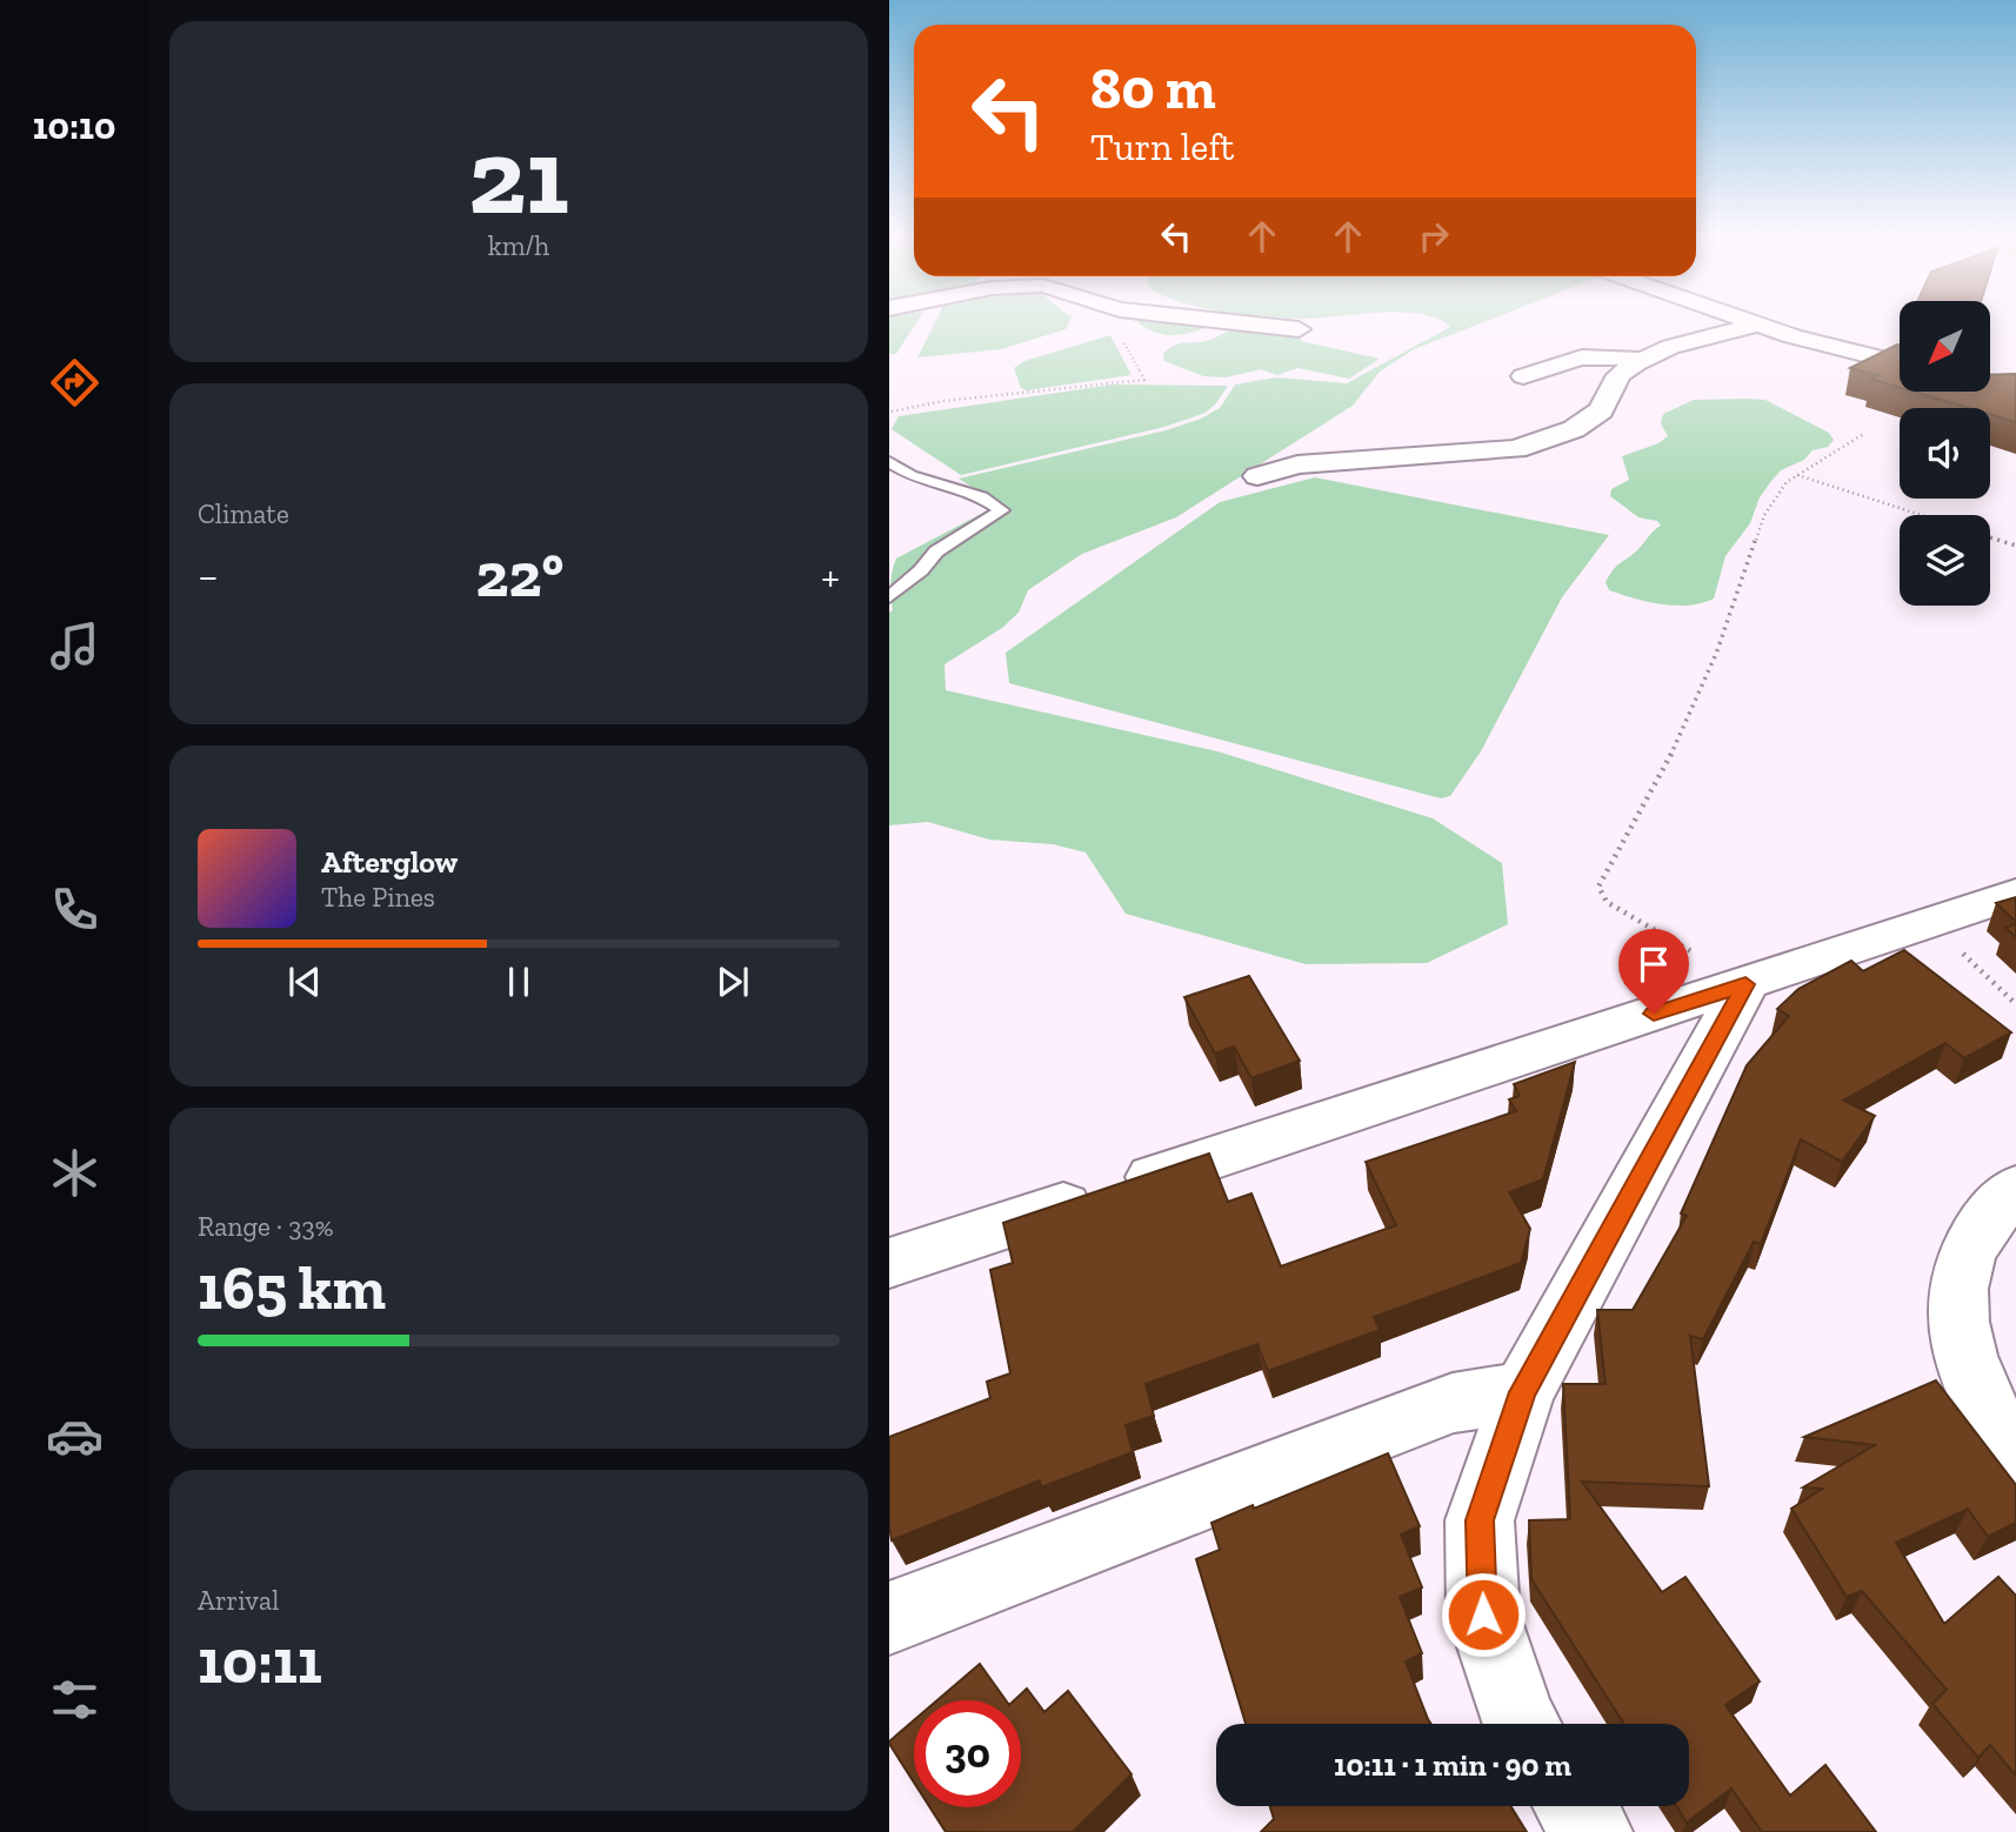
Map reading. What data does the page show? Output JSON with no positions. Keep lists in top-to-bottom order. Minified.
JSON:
{"north":"bottom left","page":{"tabs":"10:10","tile":[["21","km/h"],"Climate",["Range · 33%","165 km"],["Arrival","10:11"]],"turn":["80 m","Turn left"],"heat":["−","22°","+"],"song":["Afterglow","The Pines"],"limit":"30","trip":"10:11 · 1 min · 90 m"}}
